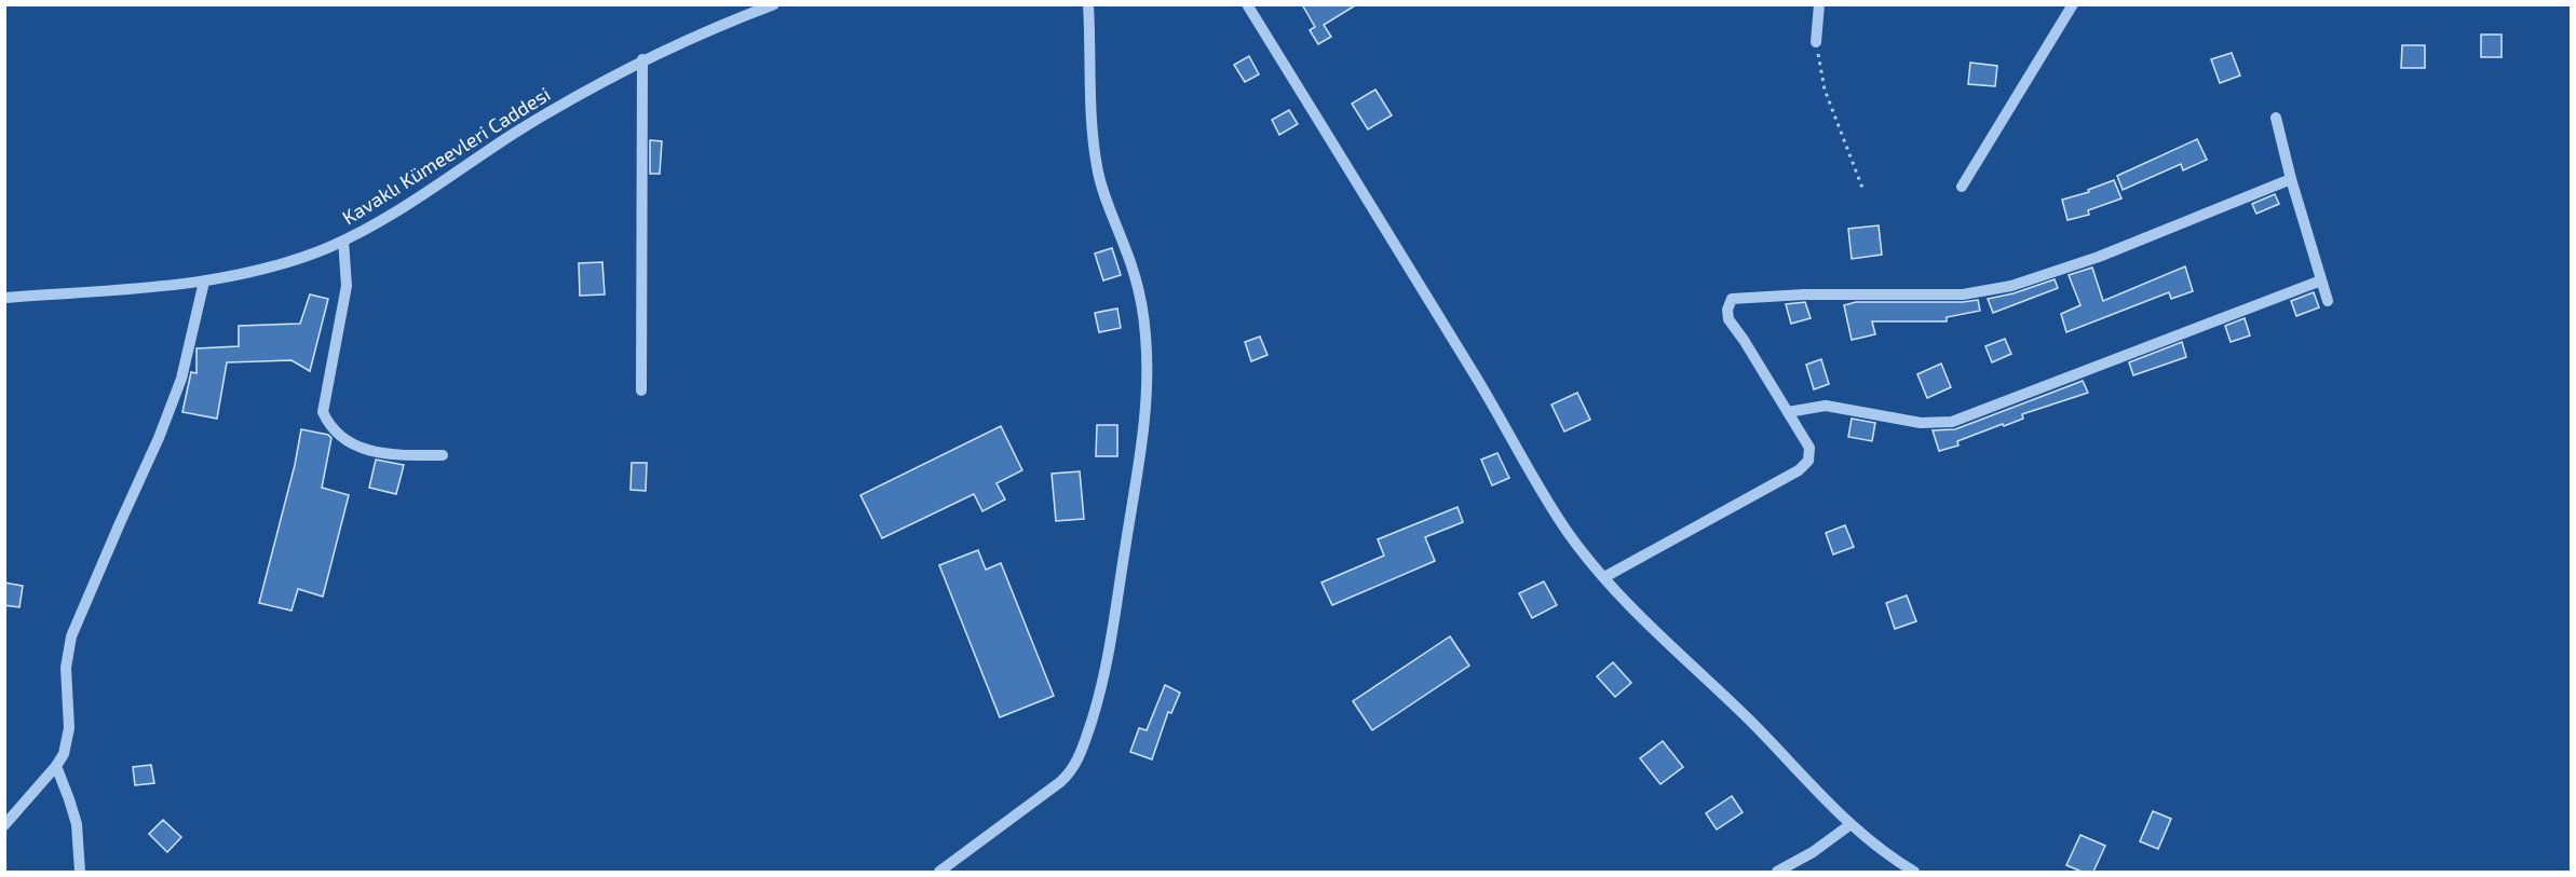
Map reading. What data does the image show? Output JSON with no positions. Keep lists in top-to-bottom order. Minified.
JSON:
{"streets":{"street":["Kavaklı Kümeevleri Caddesi"]}}
